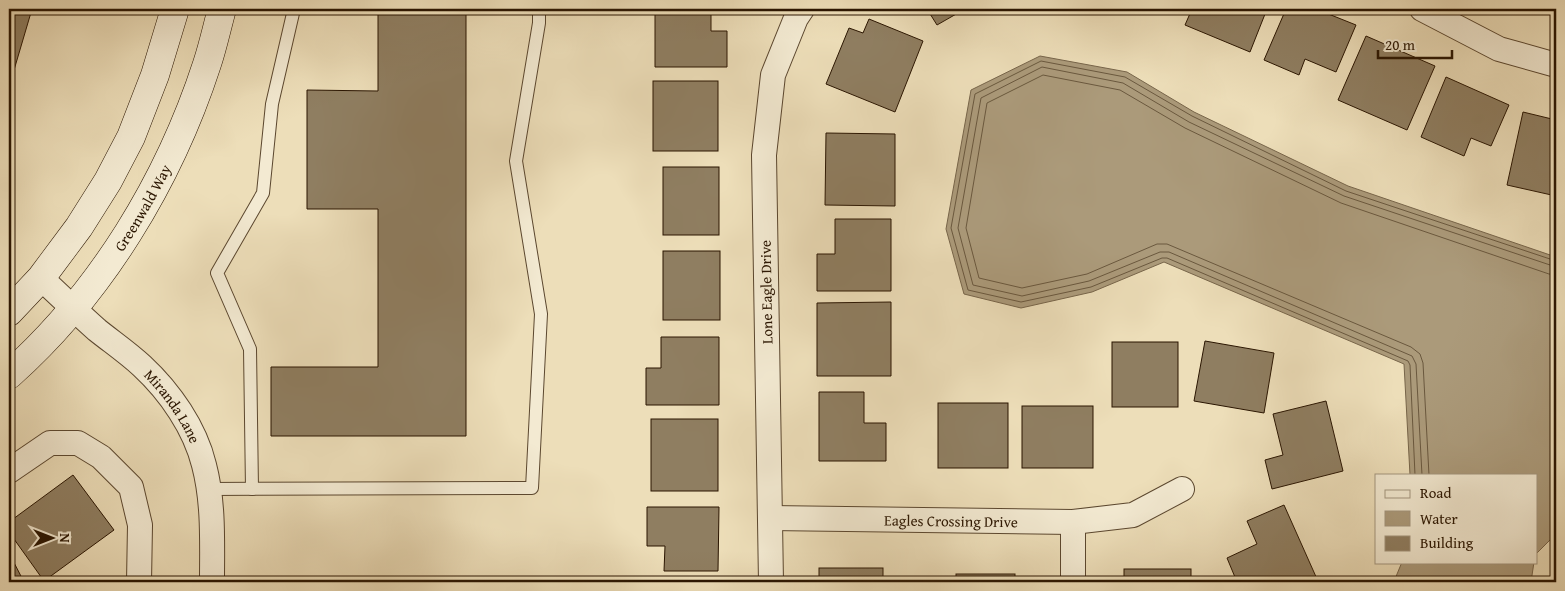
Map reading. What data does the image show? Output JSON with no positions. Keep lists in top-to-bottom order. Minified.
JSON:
{"streets":{"street":["Greenwald Way","Lone Eagle Drive","Miranda Lane","Eagles Crossing Drive"]},"crossings":[["Greenwald Way","Miranda Lane"],["Lone Eagle Drive","Eagles Crossing Drive"]],"legend":["Road","Water","Building"],"scale_bar":"20 m","north":"right"}
